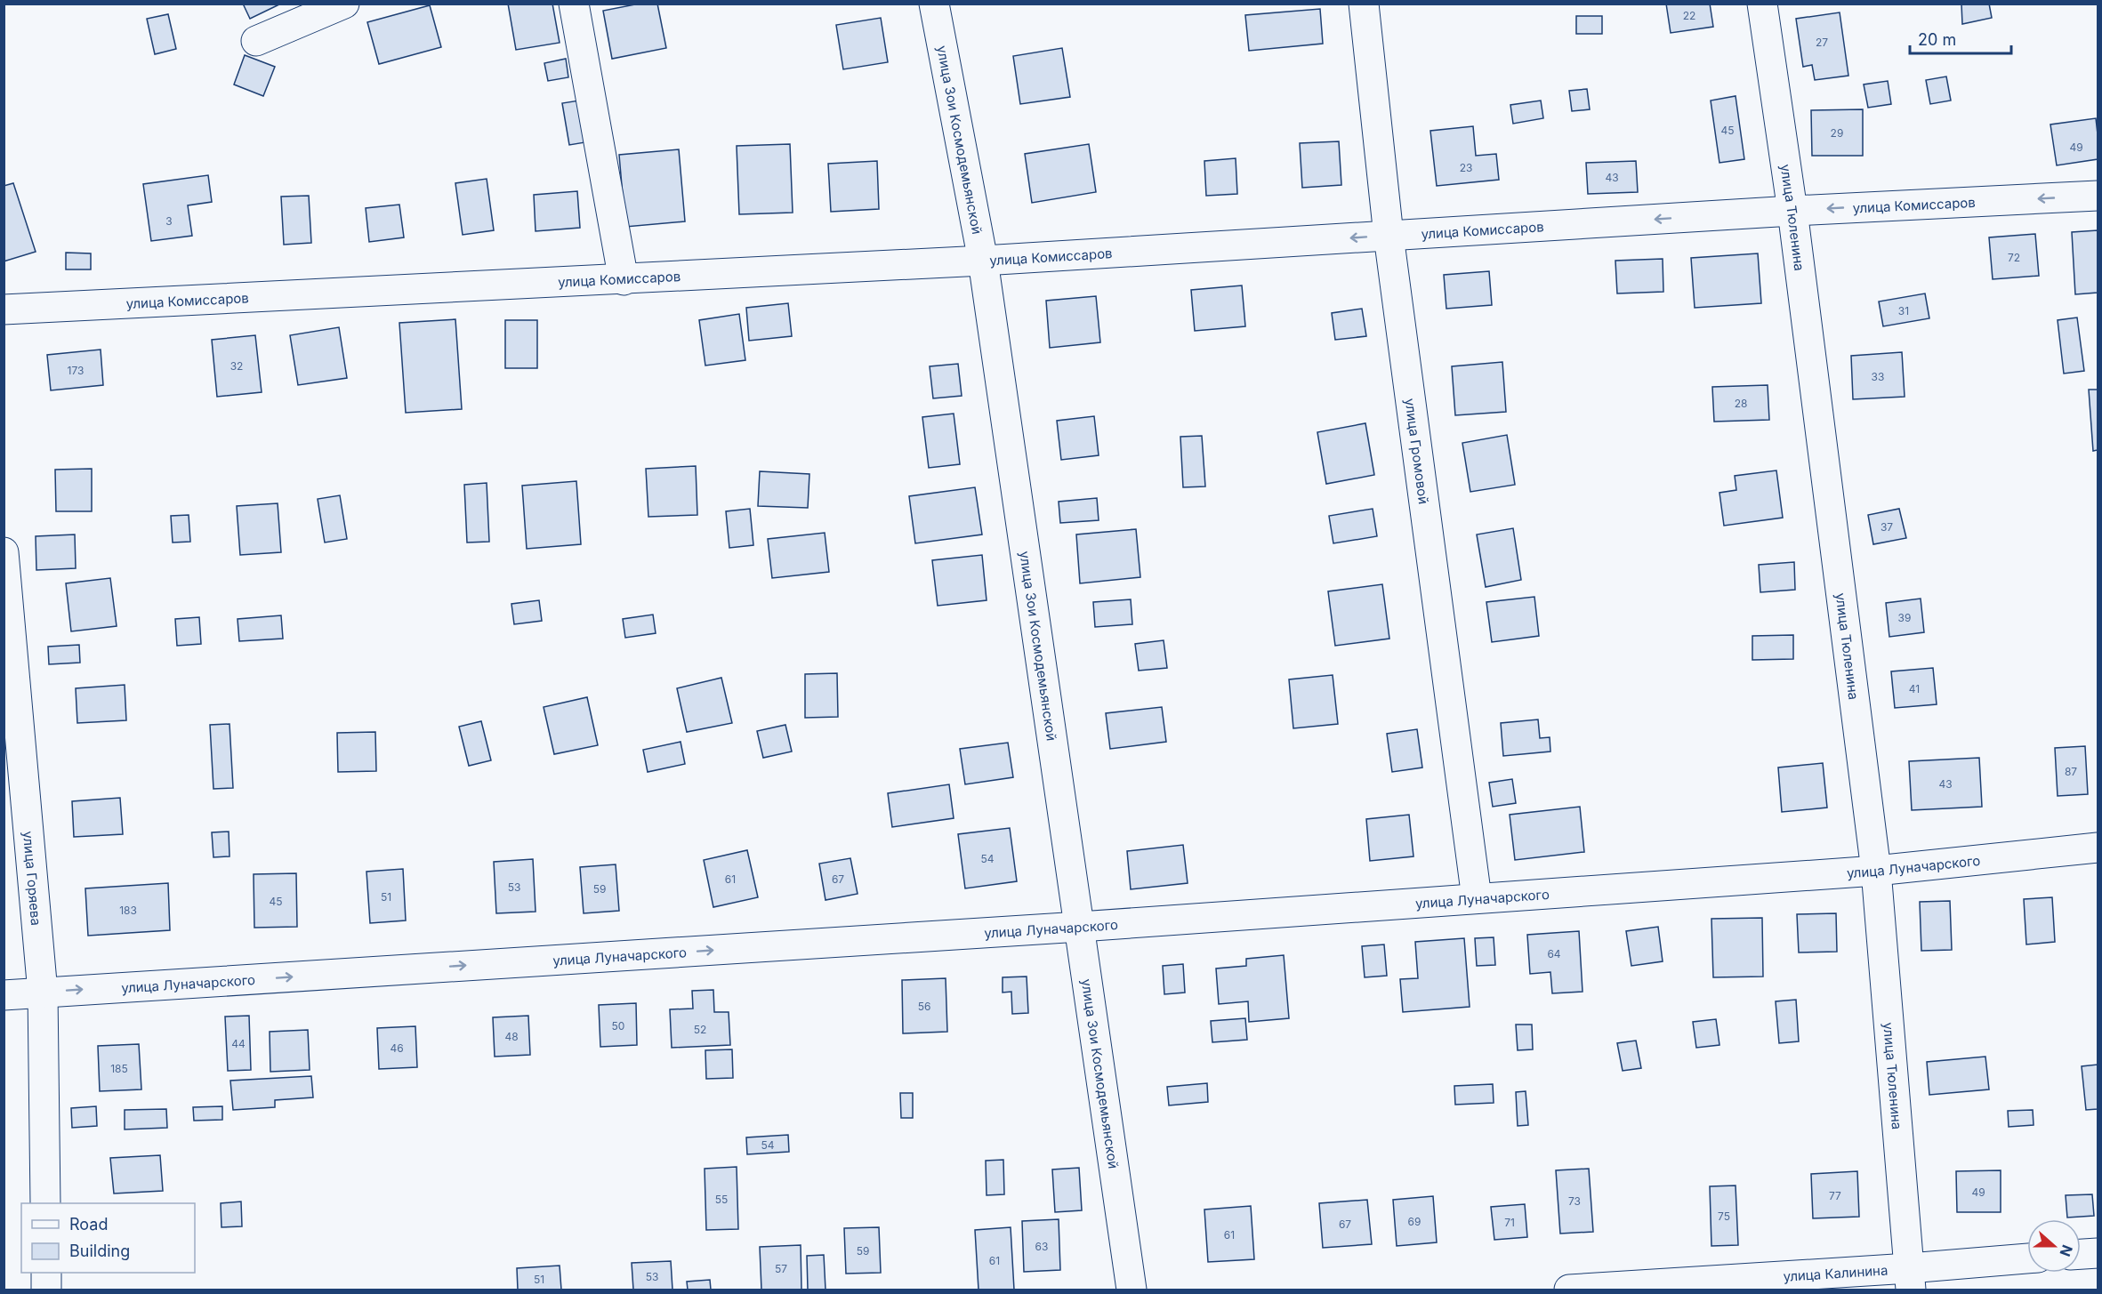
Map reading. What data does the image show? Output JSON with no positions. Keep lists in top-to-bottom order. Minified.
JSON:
{"streets":{"street":["улица Зои Космодемьянской","улица Комиссаров","улица Тюленина","улица Громовой","улица Луначарского","улица Горяева","улица Калинина"]},"crossings":[["улица Зои Космодемьянской","улица Комиссаров"],["улица Зои Космодемьянской","улица Луначарского"],["улица Комиссаров","улица Тюленина"],["улица Комиссаров","улица Громовой"],["улица Тюленина","улица Луначарского"],["улица Тюленина","улица Калинина"],["улица Громовой","улица Луначарского"],["улица Луначарского","улица Горяева"]],"one_way":["улица Комиссаров","улица Луначарского"],"house_numbers":["22","27","45","29","49","23","43","3","72","31","32","173","33","28","37","39","41","87","43","54","61","67","53","59","51","45","183","64","56","50","52","48","44","46","185","54","49","77","55","73","75","69","71","67","61","63","59","61","57","53","51"],"legend":["Road","Building"],"scale_bar":"20 m","north":"right"}
